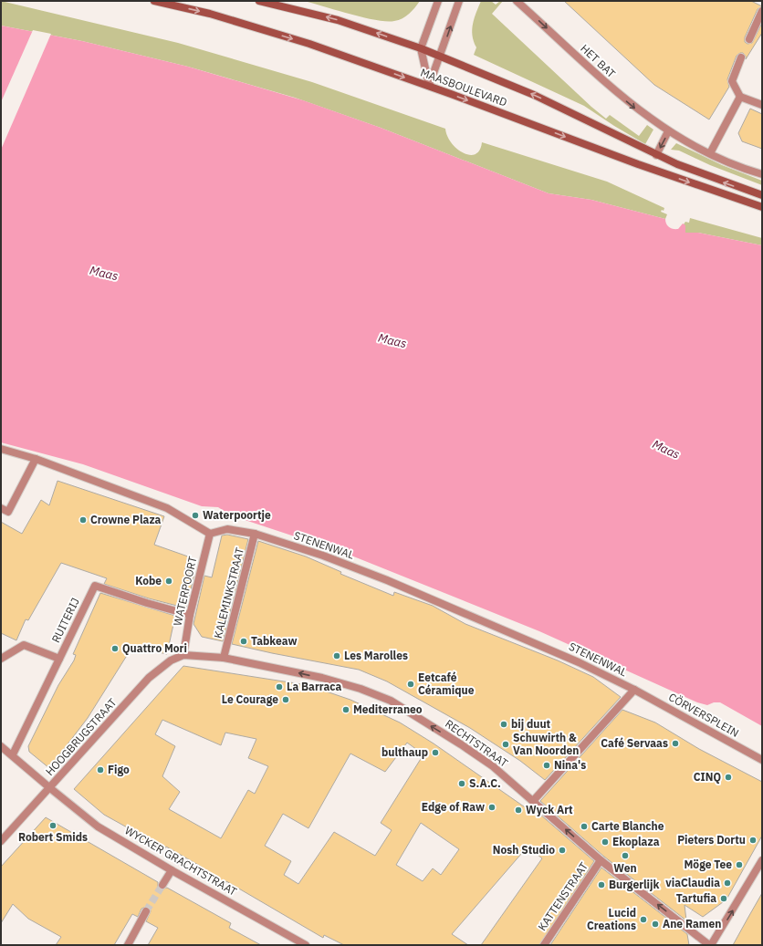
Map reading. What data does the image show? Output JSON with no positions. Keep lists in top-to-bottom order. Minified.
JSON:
{"streets":{"main road":["MAASBOULEVARD"],"street":["HET BAT","STENENWAL","WATERPOORT","KALEMINKSTRAAT","RUITERIJ","CÖRVERSPLEIN","HOOGBRUGSTRAAT","RECHTSTRAAT","WYCKER GRACHTSTRAAT","KATTENSTRAAT"]},"crossings":[["STENENWAL","WATERPOORT"],["STENENWAL","KALEMINKSTRAAT"],["STENENWAL","CÖRVERSPLEIN"],["WATERPOORT","RUITERIJ"],["WATERPOORT","HOOGBRUGSTRAAT"],["WATERPOORT","RECHTSTRAAT"],["KALEMINKSTRAAT","RECHTSTRAAT"],["HOOGBRUGSTRAAT","RECHTSTRAAT"],["HOOGBRUGSTRAAT","WYCKER GRACHTSTRAAT"],["RECHTSTRAAT","KATTENSTRAAT"]],"one_way":["HET BAT","RECHTSTRAAT"],"water":["Maas"],"places":["Waterpoortje","Crowne Plaza","Kobe","Tabkeaw","Quattro Mori","Les Marolles","Eetcafé Céramique","La Barraca","Le Courage","Mediterraneo","bij duut","Café Servaas","Schuwirth & Van Noorden","bulthaup","Nina's","Figo","CINQ","S.A.C.","Edge of Raw","Wyck Art","Robert Smids","Carte Blanche","Pieters Dortu","Ekoplaza","Nosh Studio","Wen","Möge Tee","viaClaudia","Burgerlijk","Tartufia","Lucid Creations","Ane Ramen"]}
